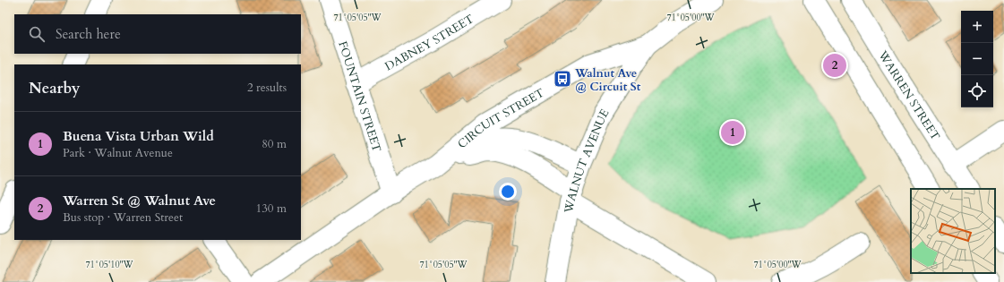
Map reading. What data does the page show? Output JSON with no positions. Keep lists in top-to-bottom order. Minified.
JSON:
{"streets":{"street":["DABNEY STREET","WARREN STREET","FOUNTAIN STREET","CIRCUIT STREET","WALNUT AVENUE"]},"crossings":[["DABNEY STREET","FOUNTAIN STREET"],["FOUNTAIN STREET","CIRCUIT STREET"],["CIRCUIT STREET","WALNUT AVENUE"]],"places":{"bus stop":["Walnut Ave @ Circuit St"]},"page":{"map_buttons":["+","−"],"search":"Search here","pins":["2","1"],"heading":["Nearby","2 results"],"list":[{"mark":"1","name":"Buena Vista Urban Wild","note":"Park · Walnut Avenue","value":"80 m"},{"mark":"2","name":"Warren St @ Walnut Ave","note":"Bus stop · Warren Street","value":"130 m"}]},"coordinates":["71°05'05\"W","71°05'00\"W","71°05'10\"W"]}
